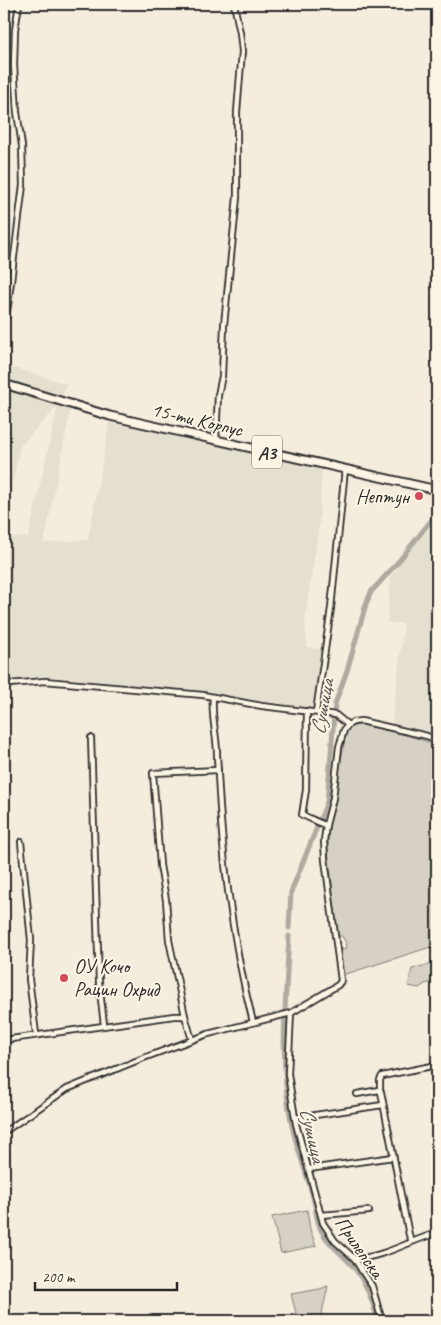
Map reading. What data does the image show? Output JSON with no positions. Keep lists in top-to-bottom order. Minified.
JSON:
{"streets":{"main road":["15-ти Корпус","A3"],"street":["Прилепска"]},"water":["Сушица"],"places":["Нептун","ОУ Кочо Рацин Охрид"],"scale_bar":"200 m"}
